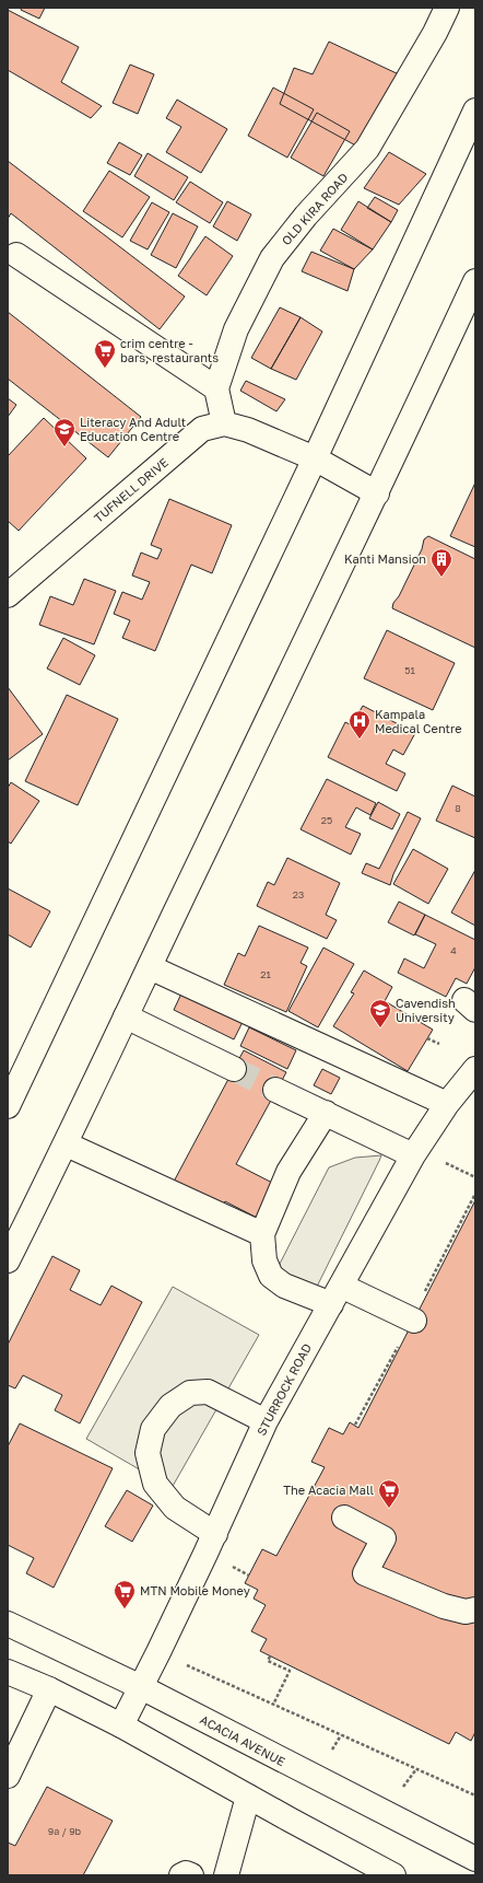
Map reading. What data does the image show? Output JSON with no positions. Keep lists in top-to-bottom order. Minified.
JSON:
{"streets":{"main road":["OLD KIRA ROAD","TUFNELL DRIVE","STURROCK ROAD","ACACIA AVENUE"]},"crossings":[["STURROCK ROAD","ACACIA AVENUE"]],"places":{"supermarket":["crim centre - bars, restaurants","The Acacia Mall","MTN Mobile Money"],"school or university":["Literacy And Adult Education Centre","Cavendish University"],"building":["Kanti Mansion"],"hospital":["Kampala Medical Centre"]},"house_numbers":["51","8","25","23","4","21","9a / 9b"]}
